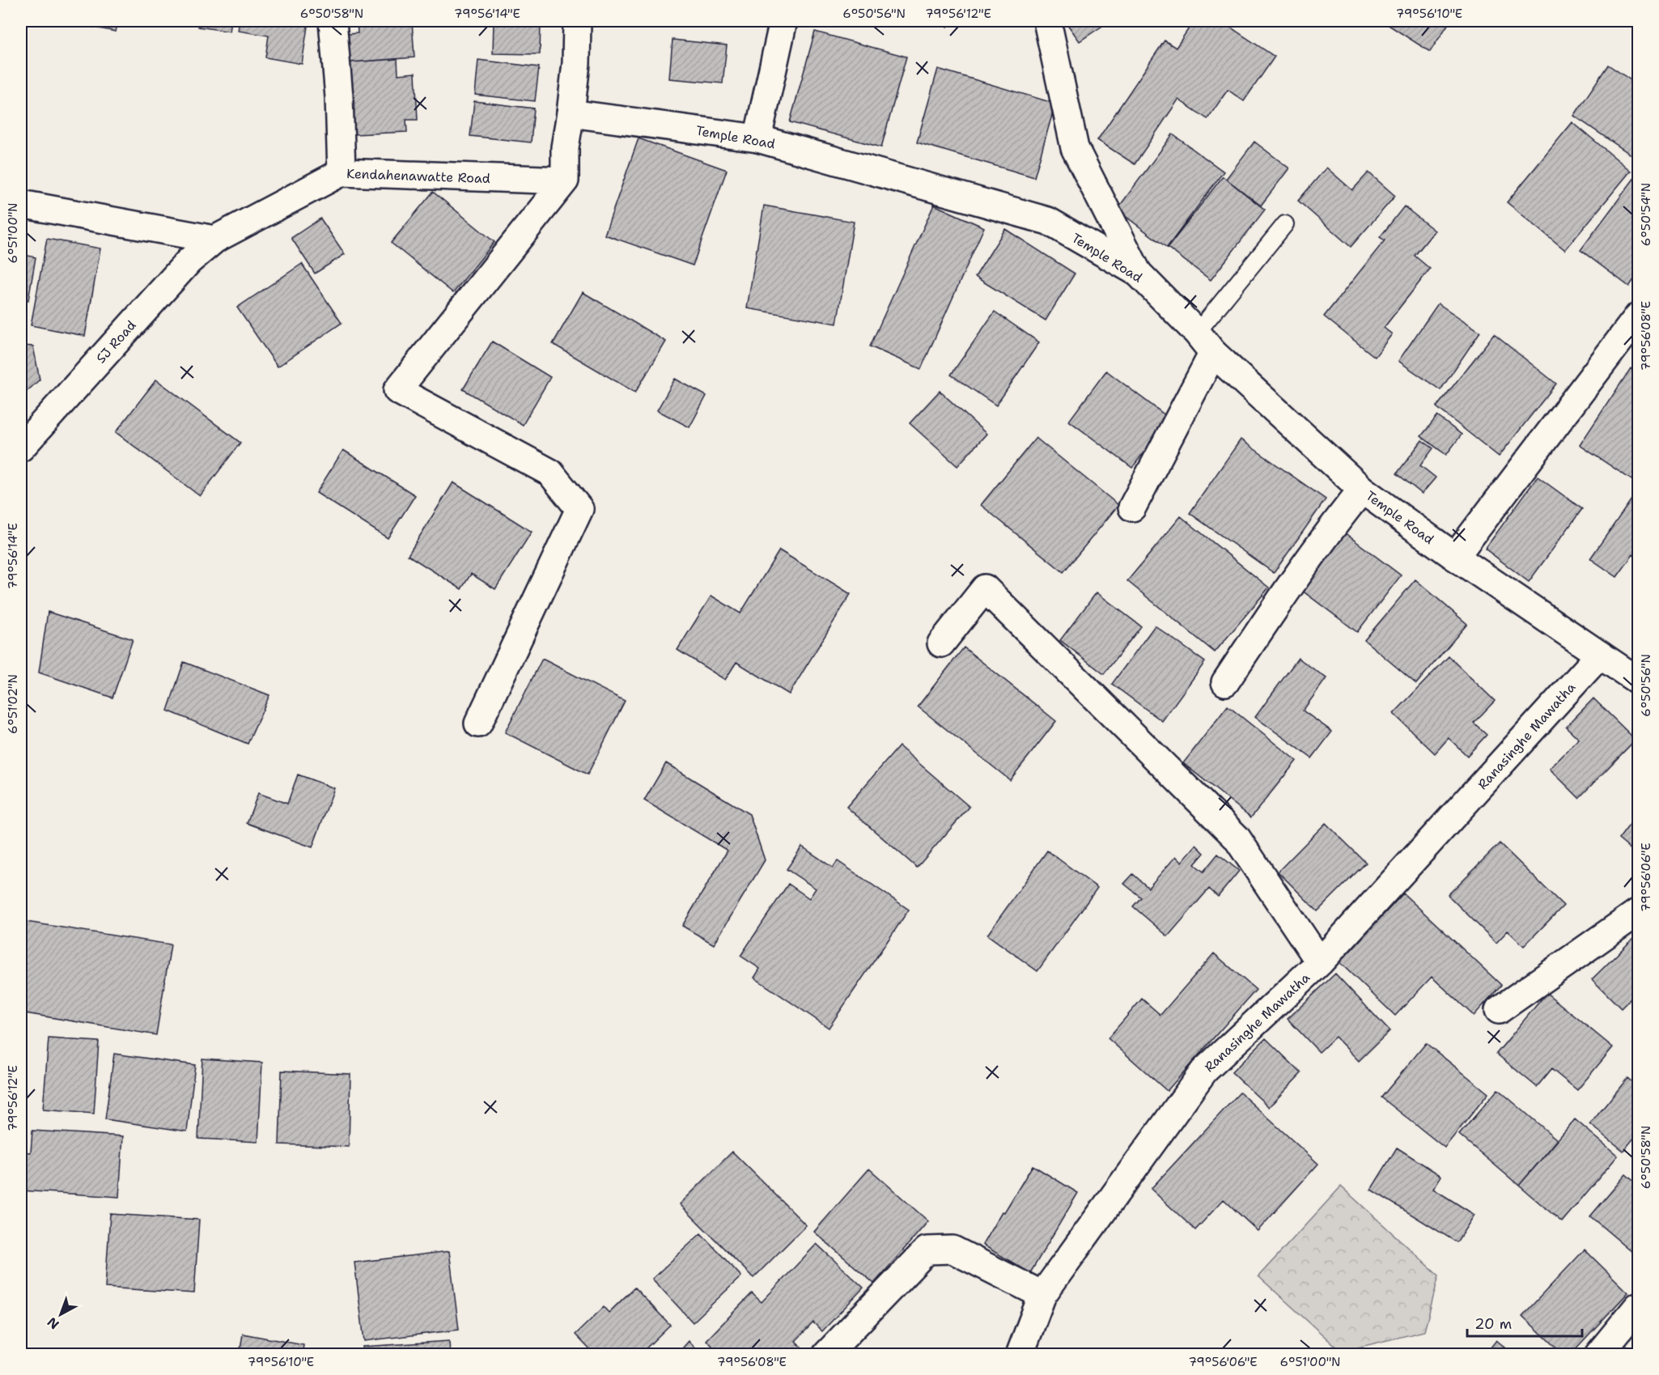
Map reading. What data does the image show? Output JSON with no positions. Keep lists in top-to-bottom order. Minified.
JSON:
{"streets":{"street":["Temple Road","Kendahenawatte Road","SJ Road","Ranasinghe Mawatha"]},"crossings":[["Temple Road","Ranasinghe Mawatha"],["Kendahenawatte Road","SJ Road"]],"scale_bar":"20 m","north":"bottom left","coordinates":["6°50'58\"N","79°56'14\"E","6°50'56\"N","79°56'12\"E","79°56'10\"E","6°50'54\"N","6°51'00\"N","79°56'08\"E","6°51'02\"N","79°56'06\"E"]}
